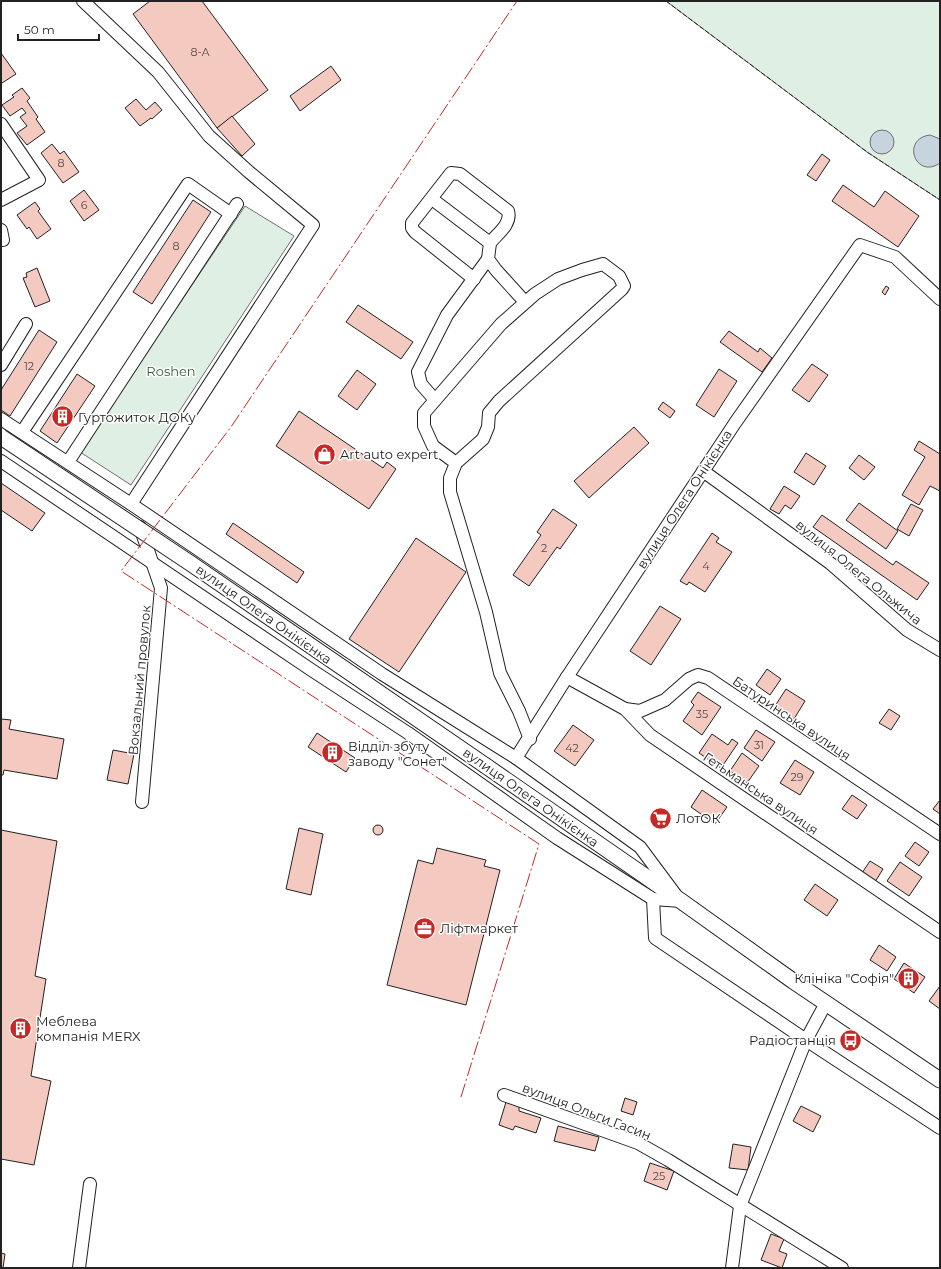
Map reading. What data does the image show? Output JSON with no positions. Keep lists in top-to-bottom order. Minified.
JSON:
{"streets":{"main road":["вулиця Олега Онікієнка"],"street":["вулиця Олега Ольжича","Вокзальний провулок","Батуринська вулиця","Гетьманська вулиця","вулиця Ольги Гасин"]},"crossings":[["вулиця Олега Онікієнка","вулиця Олега Ольжича"],["вулиця Олега Онікієнка","Гетьманська вулиця"],["Батуринська вулиця","Гетьманська вулиця"]],"parks":["Roshen"],"places":{"building":["Гуртожиток ДОКу","Відділ збуту заводу \"Сонет\"","Клініка \"Софія\"","Меблева компанія MERX"],"shop":["Art auto expert"],"supermarket":["ЛотОК"],"office":["Ліфтмаркет"],"bus stop":["Радіостанція"]},"house_numbers":["8-А","8","6","8","12","2","4","35","31","42","29","25"],"scale_bar":"50 m"}
